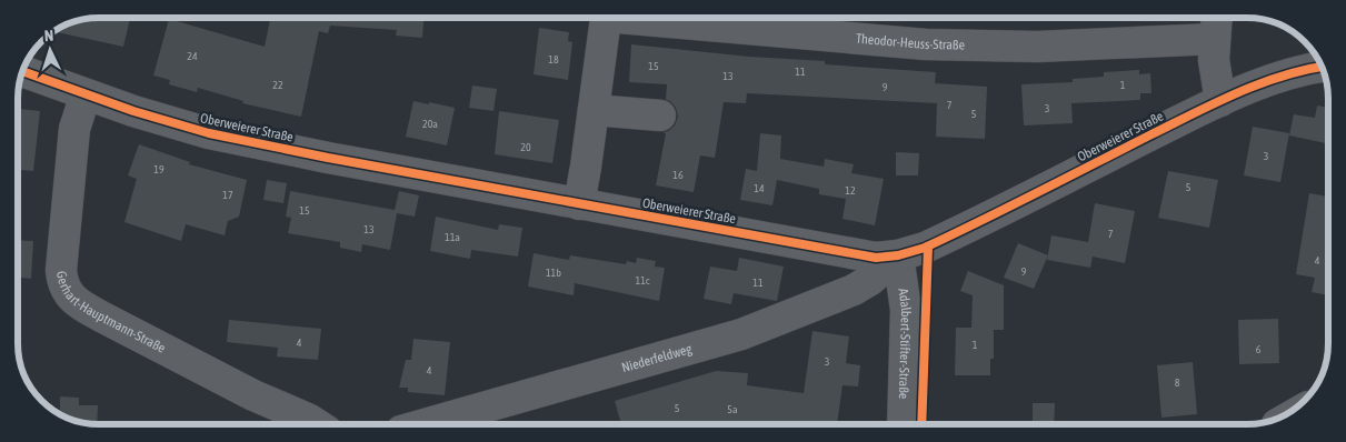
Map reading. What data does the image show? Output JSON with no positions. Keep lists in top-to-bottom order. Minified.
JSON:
{"streets":{"street":["Theodor-Heuss-Straße","Oberweierer Straße","Gerhart-Hauptmann-Straße","Adalbert-Stifter-Straße","Niederfeldweg"]},"crossings":[["Theodor-Heuss-Straße","Oberweierer Straße"],["Oberweierer Straße","Gerhart-Hauptmann-Straße"],["Oberweierer Straße","Adalbert-Stifter-Straße"],["Oberweierer Straße","Niederfeldweg"],["Adalbert-Stifter-Straße","Niederfeldweg"]],"house_numbers":["24","18","15","11","13","22","1","9","7","3","5","20a","20","3","19","16","5","14","12","17","15","13","7","11a","4","9","11b","11c","11","4","1","6","3","4","8","5","5a"],"north":"top"}
